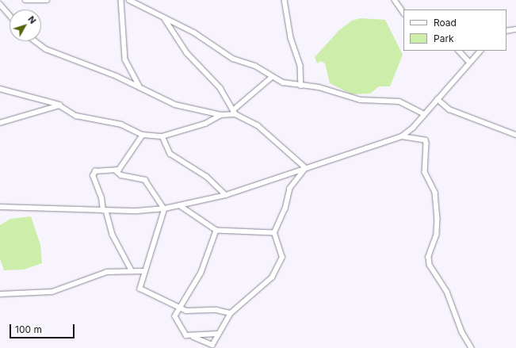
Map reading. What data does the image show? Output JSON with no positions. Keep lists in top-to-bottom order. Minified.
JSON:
{"legend":["Road","Park"],"scale_bar":"100 m","north":"top right"}
